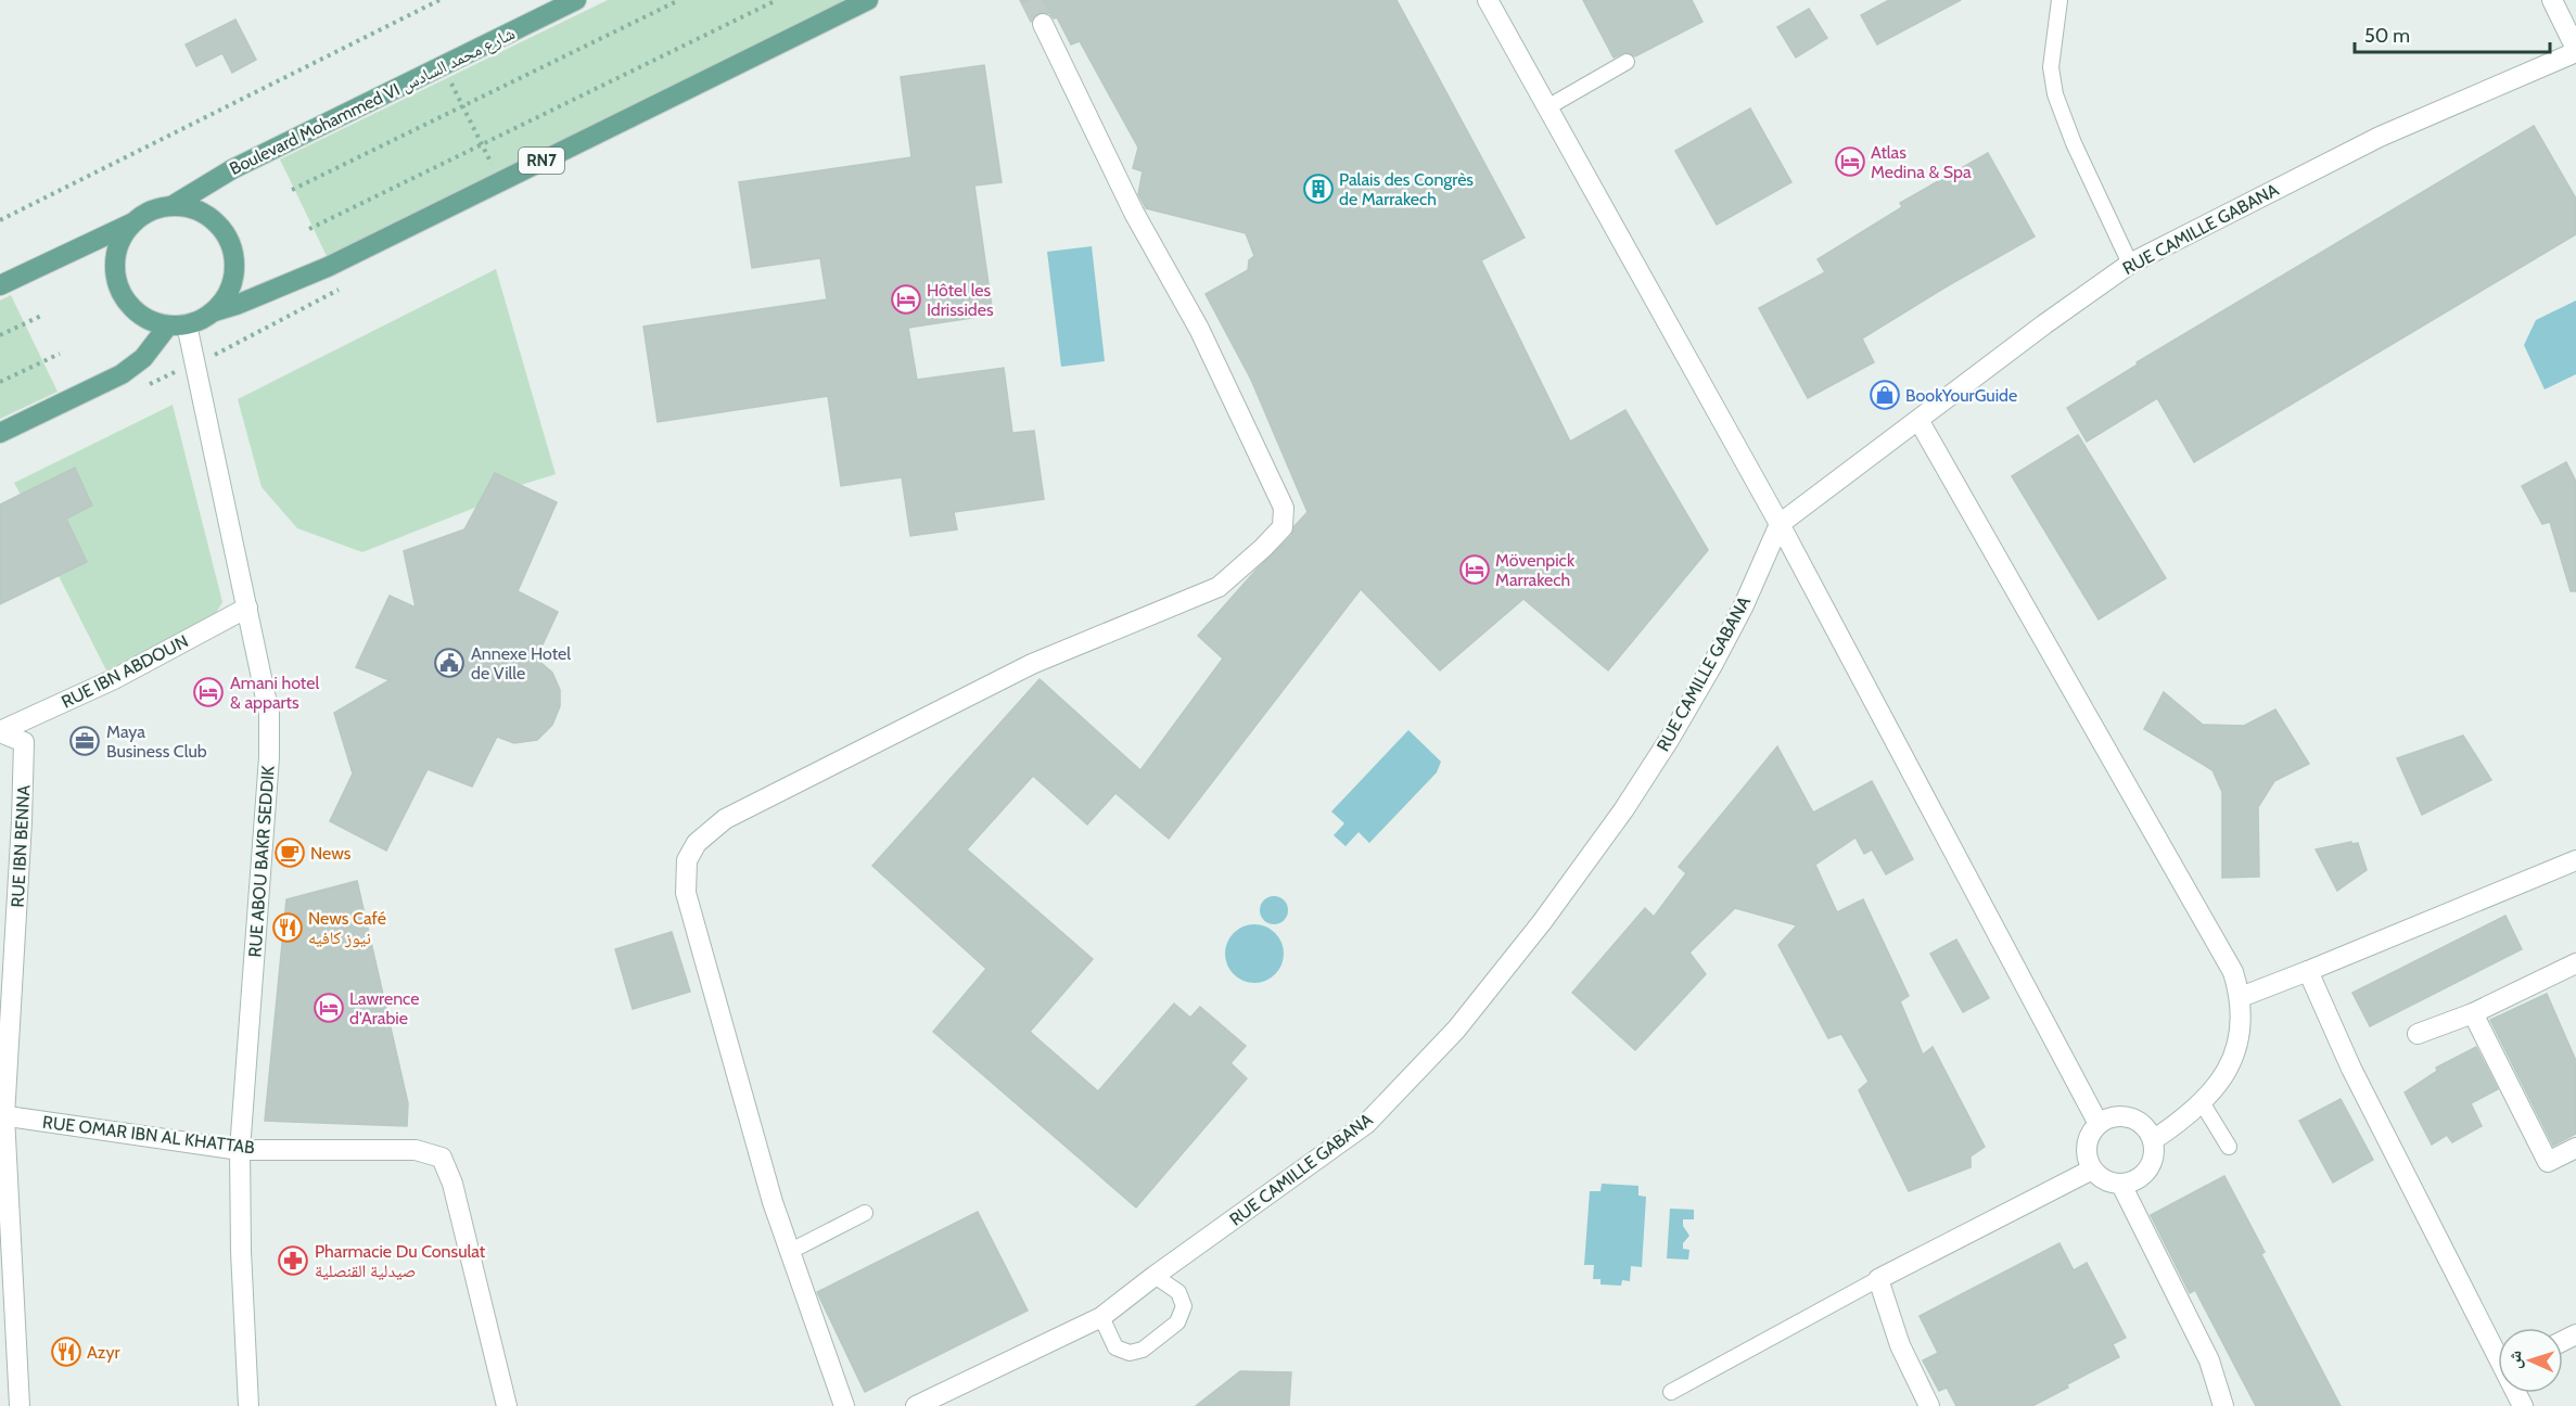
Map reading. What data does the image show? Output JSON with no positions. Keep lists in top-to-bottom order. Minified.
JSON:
{"streets":{"main road":["Boulevard Mohammed VI شارع محمد السادس","RN7"],"street":["RUE CAMILLE GABANA","RUE IBN ABDOUN","RUE IBN BENNA","RUE ABOU BAKR SEDDIK","RUE OMAR IBN AL KHATTAB"]},"crossings":[["Boulevard Mohammed VI شارع محمد السادس","RN7"],["Boulevard Mohammed VI شارع محمد السادس","RUE ABOU BAKR SEDDIK"],["RN7","RUE ABOU BAKR SEDDIK"],["RUE IBN ABDOUN","RUE IBN BENNA"],["RUE IBN ABDOUN","RUE ABOU BAKR SEDDIK"],["RUE IBN BENNA","RUE OMAR IBN AL KHATTAB"],["RUE ABOU BAKR SEDDIK","RUE OMAR IBN AL KHATTAB"]],"places":{"hotel":["Atlas Medina & Spa","Hôtel les Idrissides","Mövenpick Marrakech","Amani hotel & apparts","Lawrence d'Arabie"],"building":["Palais des Congrès de Marrakech"],"shop":["BookYourGuide"],"public building":["Annexe Hotel de Ville"],"office":["Maya Business Club"],"cafe":["News"],"restaurant":["News Café نيوز كافيه","Azyr"],"pharmacy":["Pharmacie Du Consulat صيدلية القنصلية"]},"scale_bar":"50 m","north":"left"}
